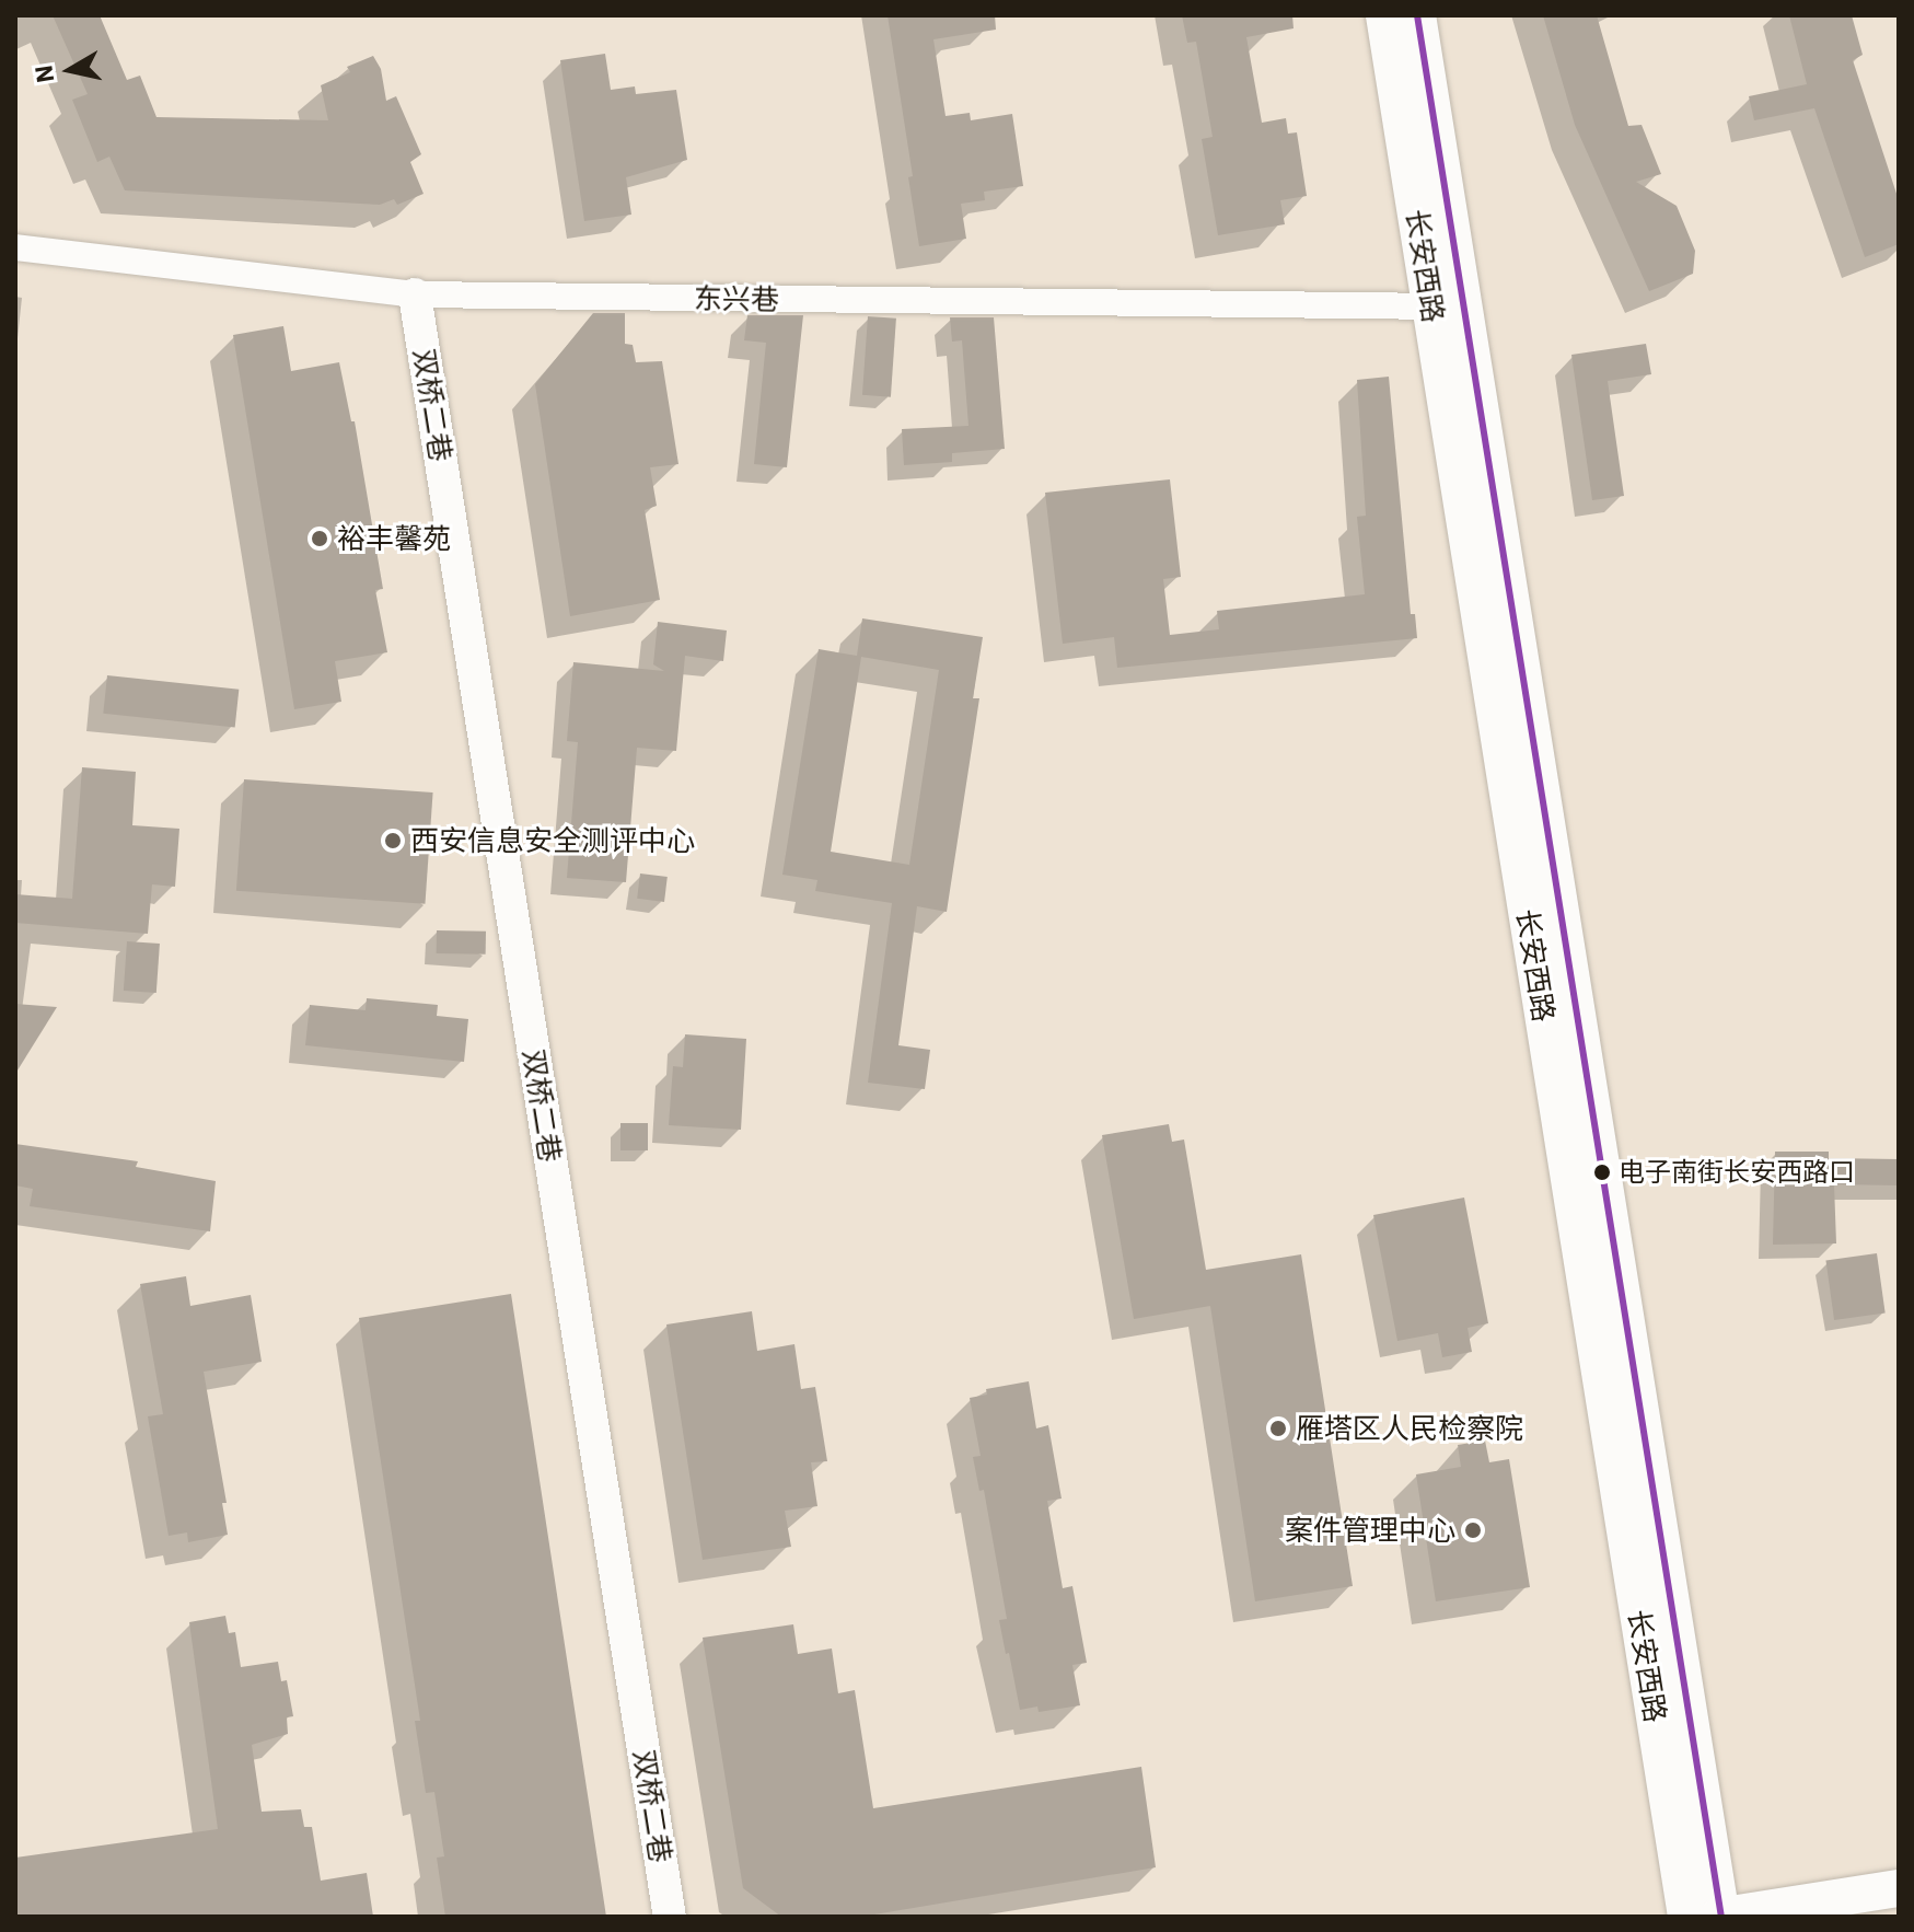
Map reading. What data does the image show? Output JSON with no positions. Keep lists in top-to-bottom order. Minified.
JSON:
{"streets":{"main road":["长安西路"],"street":["东兴巷","双桥二巷"]},"crossings":[["长安西路","东兴巷"],["东兴巷","双桥二巷"]],"places":["裕丰馨苑","西安信息安全测评中心","电子南街长安西路口","雁塔区人民检察院","案件管理中心"],"north":"left"}
